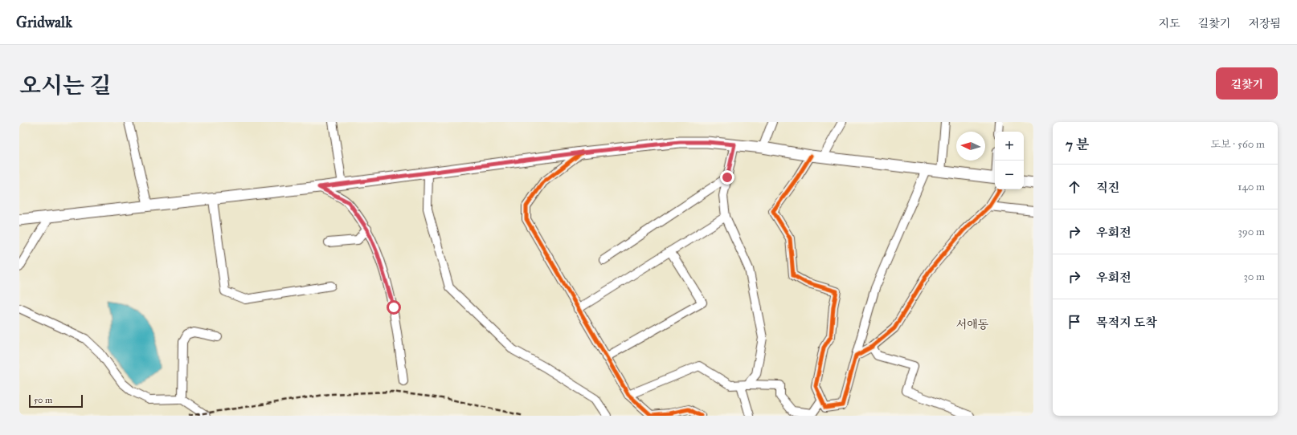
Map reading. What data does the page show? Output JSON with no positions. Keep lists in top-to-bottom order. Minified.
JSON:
{"districts":["서애동"],"scale_bar":"50 m","north":"left","page":{"header":"Gridwalk","nav":["지도","길찾기","저장됨"],"title":"오시는 길","buttons":"길찾기","heading":["7 분","도보 · 560 m"],"map_buttons":["+","−"],"list":[["직진","140 m"],["우회전","390 m"],["우회전","30 m"],"목적지 도착"],"scale":"50 m"}}
